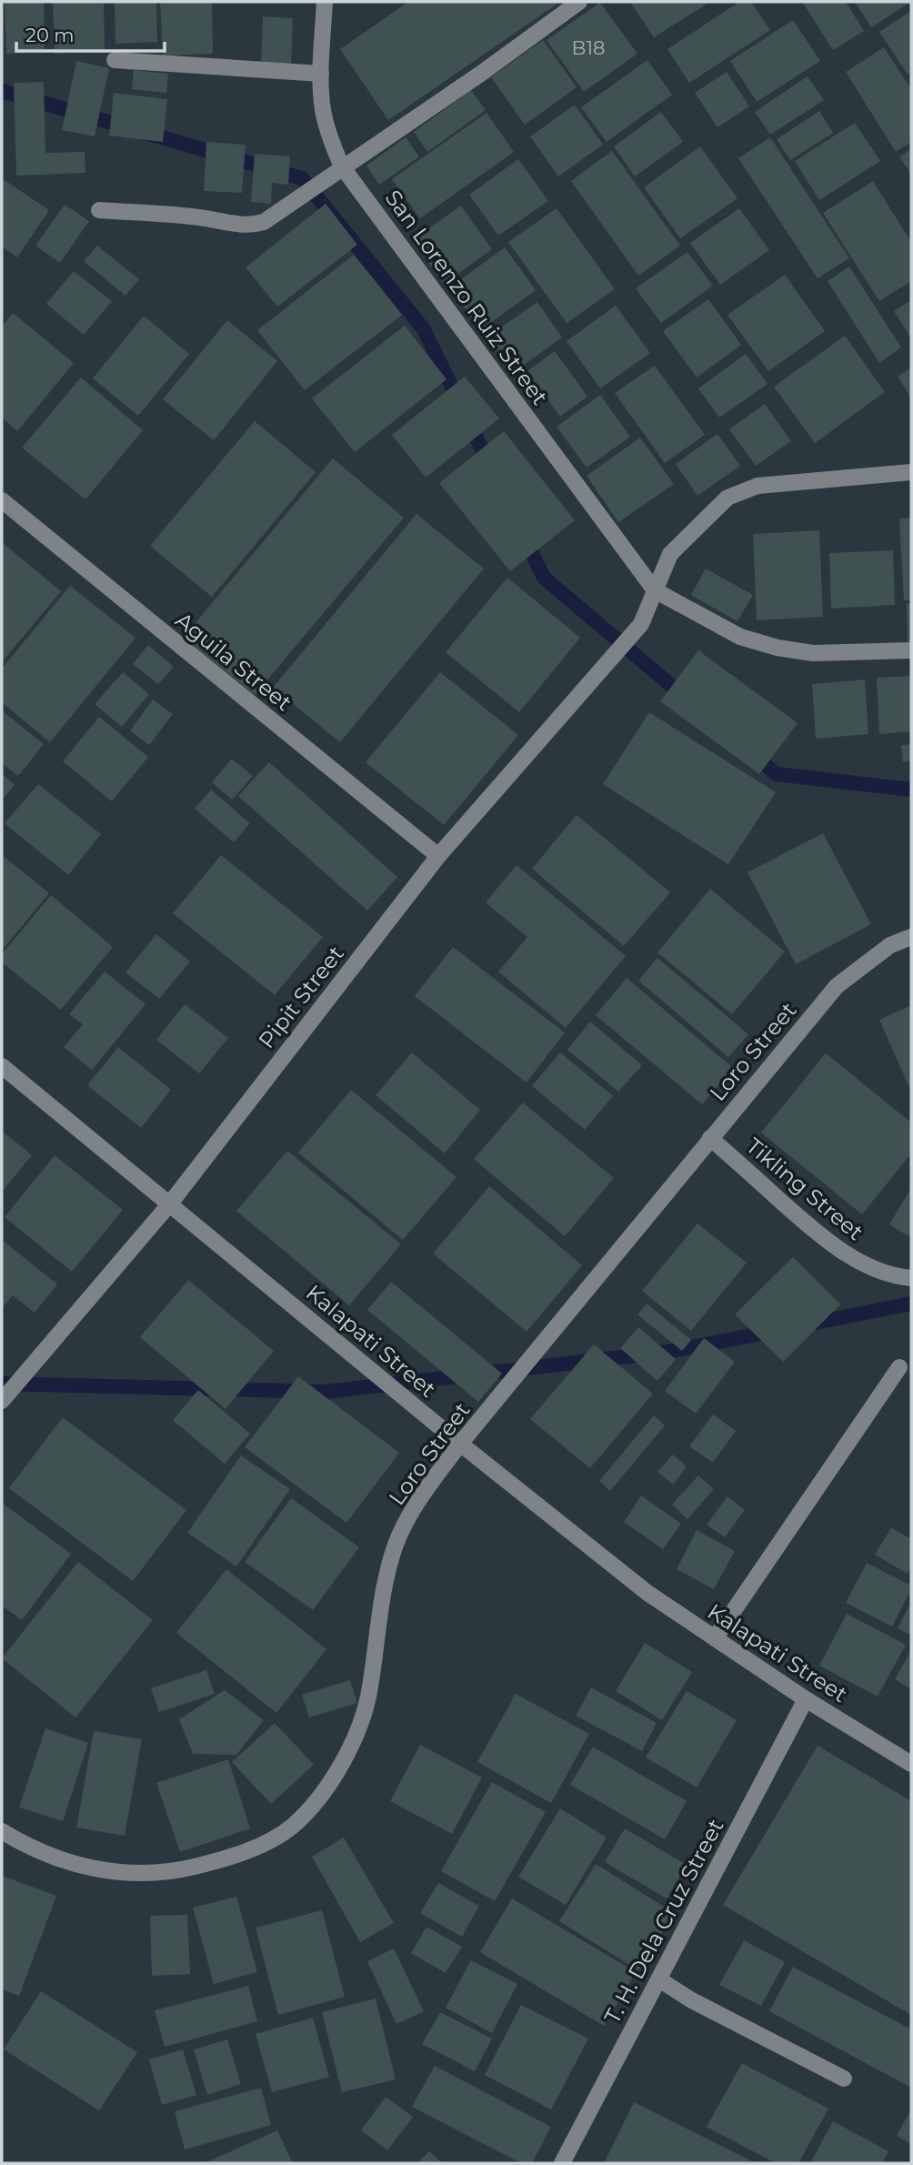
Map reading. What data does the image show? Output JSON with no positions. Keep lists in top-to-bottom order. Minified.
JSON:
{"streets":{"street":["San Lorenzo Ruiz Street","Aguila Street","Pipit Street","Loro Street","Tikling Street","Kalapati Street","T. H. Dela Cruz Street"]},"crossings":[["San Lorenzo Ruiz Street","Pipit Street"],["Aguila Street","Pipit Street"],["Pipit Street","Kalapati Street"],["Loro Street","Tikling Street"],["Loro Street","Kalapati Street"],["Kalapati Street","T. H. Dela Cruz Street"]],"house_numbers":["B18"],"scale_bar":"20 m"}
